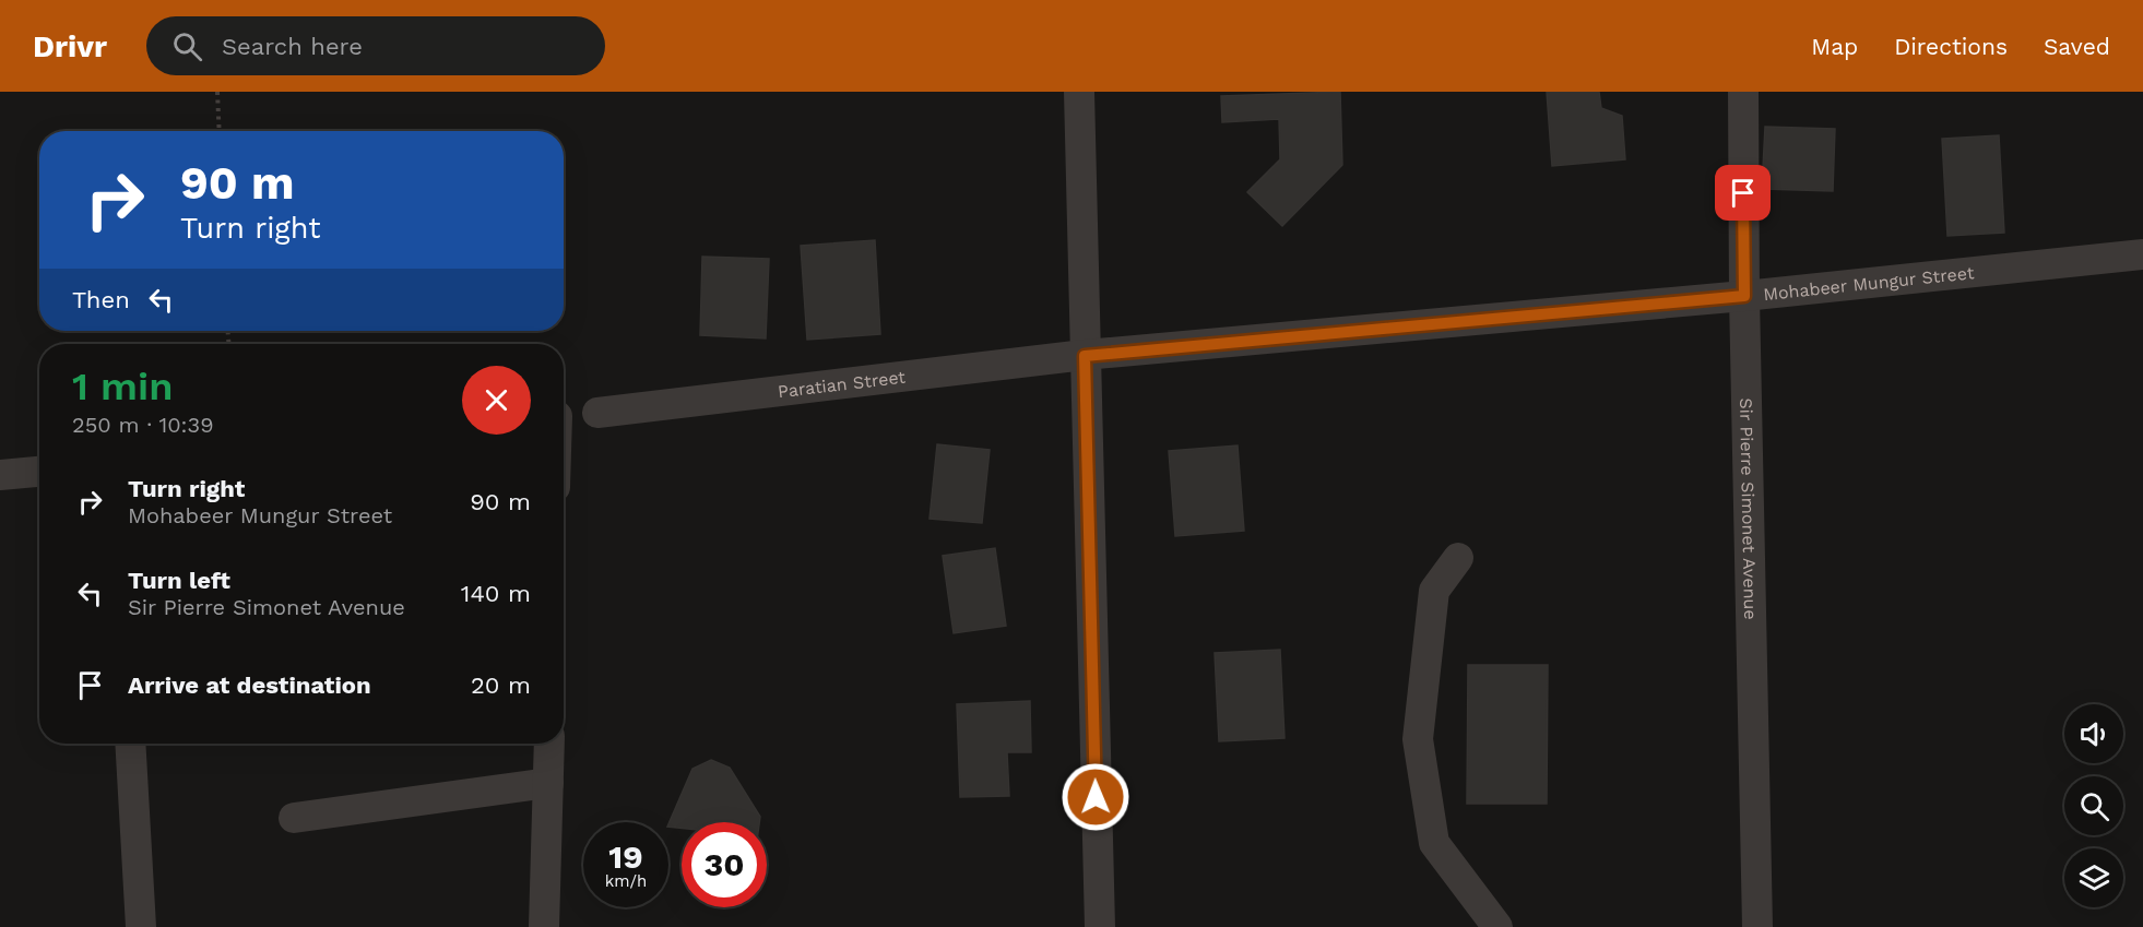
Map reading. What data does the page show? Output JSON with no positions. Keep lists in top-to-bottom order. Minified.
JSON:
{"streets":{"street":["Mohabeer Mungur Street","Paratian Street","Sir Pierre Simonet Avenue"]},"crossings":[["Mohabeer Mungur Street","Paratian Street"],["Mohabeer Mungur Street","Sir Pierre Simonet Avenue"]],"page":{"header":"Drivr","search":"Search here","nav":["Map","Directions","Saved"],"turn":["90 m","Turn right"],"then":"Then","heading":["1 min","250 m · 10:39"],"list":[{"name":"Turn right","note":"Mohabeer Mungur Street","value":"90 m"},{"name":"Turn left","note":"Sir Pierre Simonet Avenue","value":"140 m"},{"name":"Arrive at destination","value":"20 m"}],"speed":"19 km/h","limit":"30"}}
